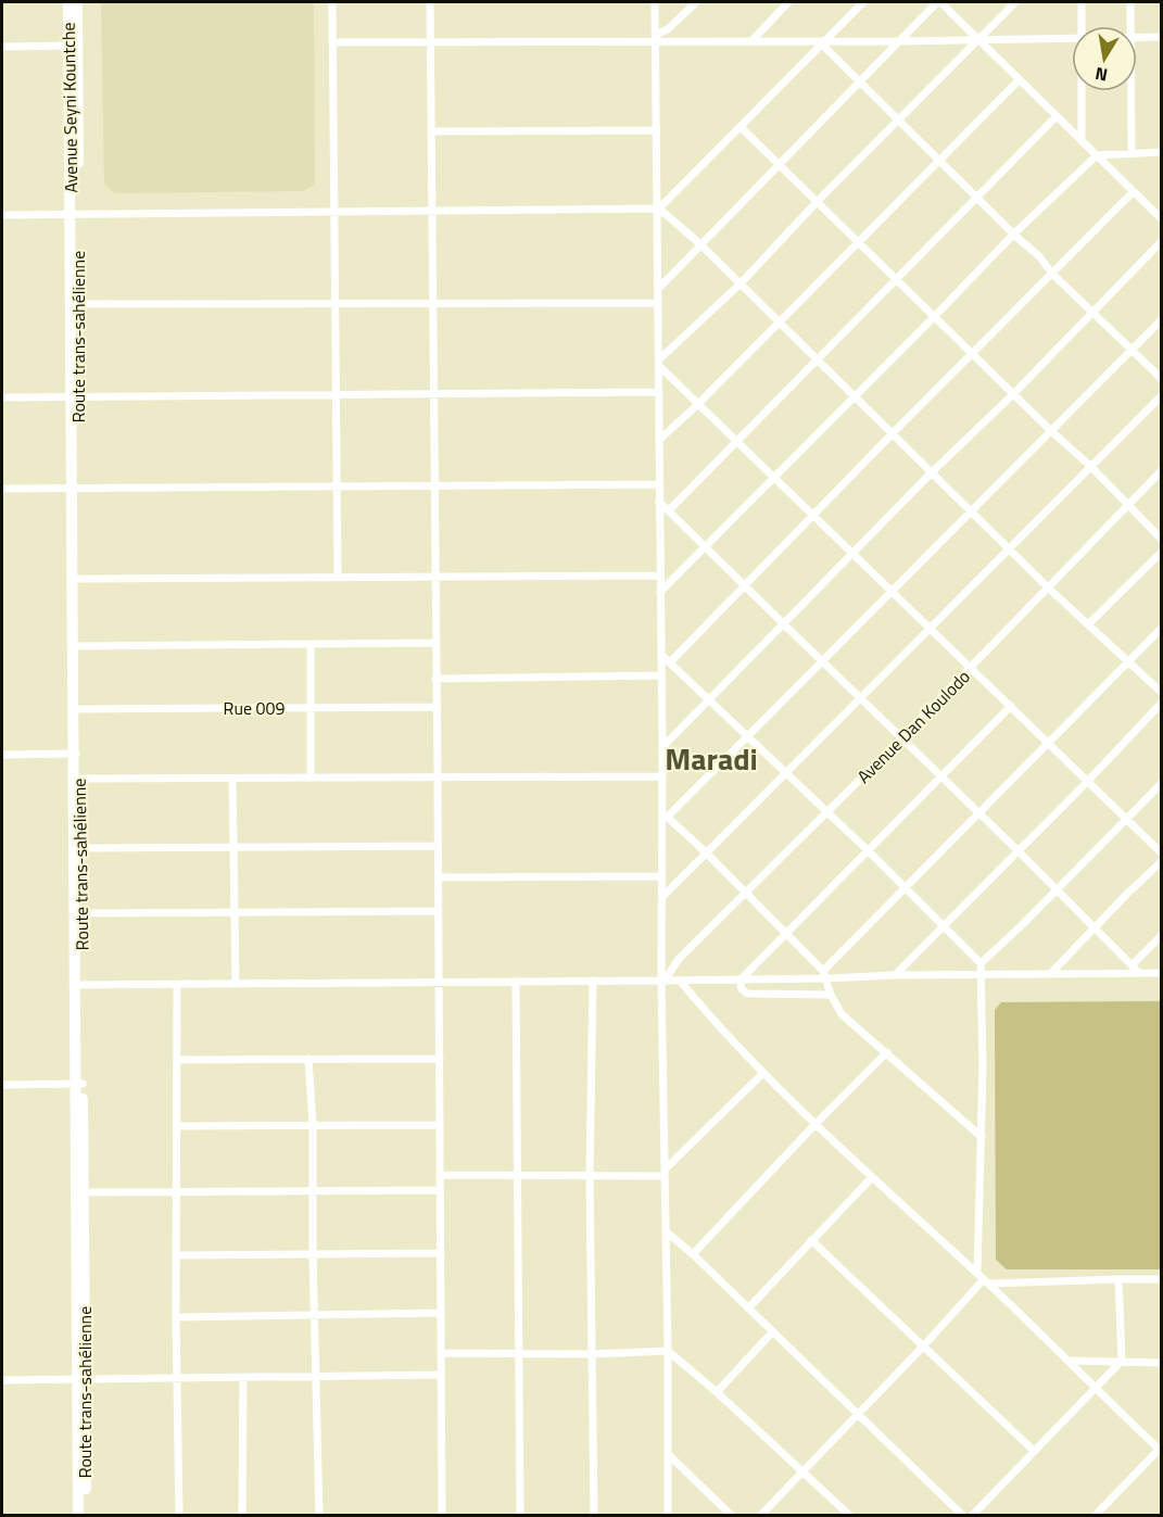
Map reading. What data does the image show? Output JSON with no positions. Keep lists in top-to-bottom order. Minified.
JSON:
{"streets":{"highway":["Avenue Seyni Kountche","Route trans-sahélienne"],"street":["Rue 009","Avenue Dan Koulodo"]},"crossings":[["Avenue Seyni Kountche","Route trans-sahélienne"],["Route trans-sahélienne","Rue 009"]],"districts":["Maradi"],"north":"bottom"}
